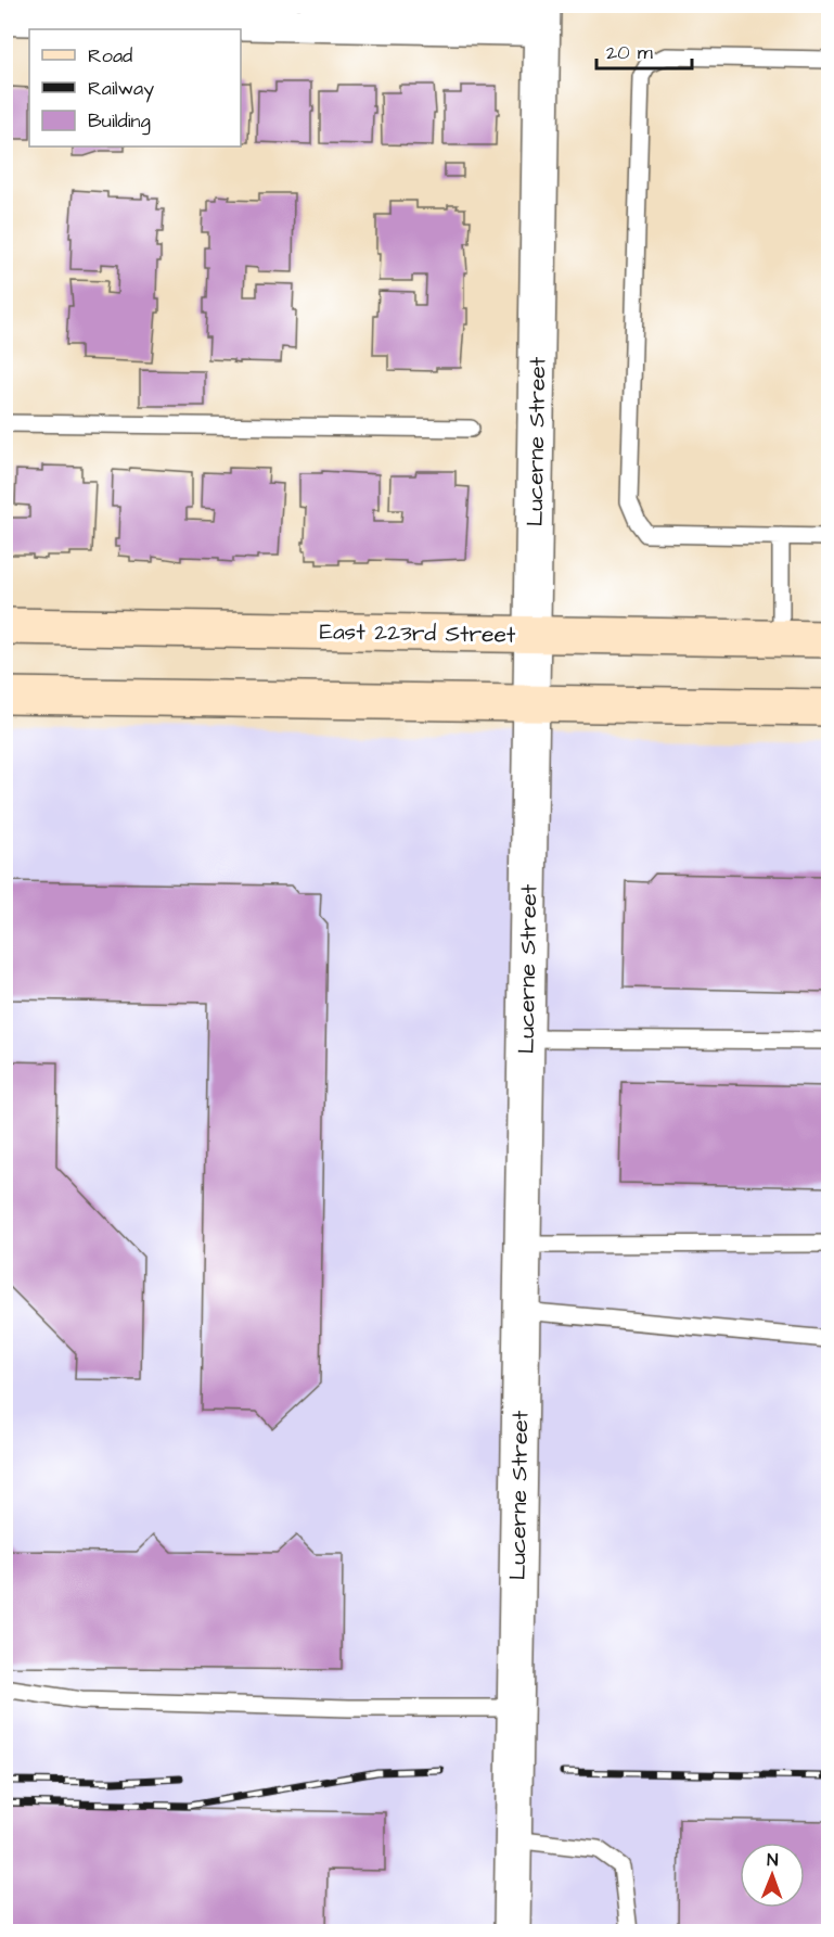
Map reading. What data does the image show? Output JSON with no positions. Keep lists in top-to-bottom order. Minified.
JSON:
{"streets":{"main road":["East 223rd Street"],"street":["Lucerne Street"]},"crossings":[["Lucerne Street","East 223rd Street"]],"legend":["Road","Railway","Building"],"scale_bar":"20 m","north":"top"}
